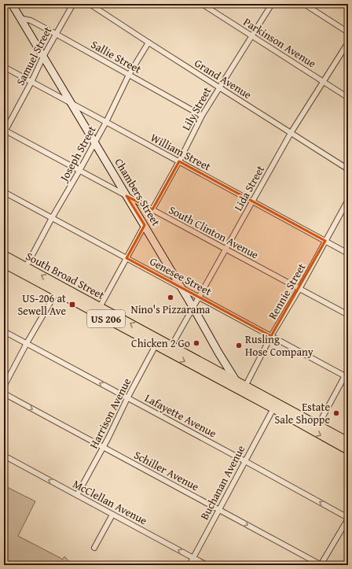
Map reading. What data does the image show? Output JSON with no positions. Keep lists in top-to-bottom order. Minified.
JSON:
{"streets":{"main road":["South Broad Street","US 206"],"street":["Parkinson Avenue","Samuel Street","Sallie Street","Grand Avenue","Lily Street","William Street","Joseph Street","Lida Street","Chambers Street","South Clinton Avenue","Genesee Street","Rennie Street","Harrison Avenue","Lafayette Avenue","Schiller Avenue","Buchanan Avenue","McClellan Avenue"]},"crossings":[["Parkinson Avenue","Lily Street"],["Parkinson Avenue","Lida Street"],["Samuel Street","Sallie Street"],["Samuel Street","William Street"],["Samuel Street","Chambers Street"],["Samuel Street","South Clinton Avenue"],["Sallie Street","Lily Street"],["Sallie Street","Joseph Street"],["Sallie Street","Chambers Street"],["Grand Avenue","Lily Street"],["Grand Avenue","Joseph Street"],["Grand Avenue","Lida Street"],["Lily Street","William Street"],["Lily Street","South Clinton Avenue"],["William Street","Joseph Street"],["William Street","Lida Street"],["William Street","Chambers Street"],["William Street","Rennie Street"],["Joseph Street","Chambers Street"],["Joseph Street","South Clinton Avenue"],["Joseph Street","South Broad Street"],["Joseph Street","Genesee Street"],["Lida Street","Chambers Street"],["Lida Street","South Clinton Avenue"],["Lida Street","South Broad Street"],["Lida Street","Genesee Street"],["Chambers Street","South Clinton Avenue"],["Chambers Street","South Broad Street"],["Chambers Street","Genesee Street"],["South Clinton Avenue","Rennie Street"],["South Broad Street","Rennie Street"],["South Broad Street","Harrison Avenue"],["South Broad Street","Buchanan Avenue"],["Genesee Street","Rennie Street"],["Harrison Avenue","Lafayette Avenue"],["Harrison Avenue","Schiller Avenue"],["Harrison Avenue","McClellan Avenue"],["Lafayette Avenue","Buchanan Avenue"],["Schiller Avenue","Buchanan Avenue"],["Buchanan Avenue","McClellan Avenue"]],"one_way":["Lafayette Avenue","Schiller Avenue","McClellan Avenue"],"places":{"other":["Nino's Pizzarama","Chicken 2 Go","Rusling Hose Company","Estate Sale Shoppe"],"transit":["US-206 at Sewell Ave"]}}
